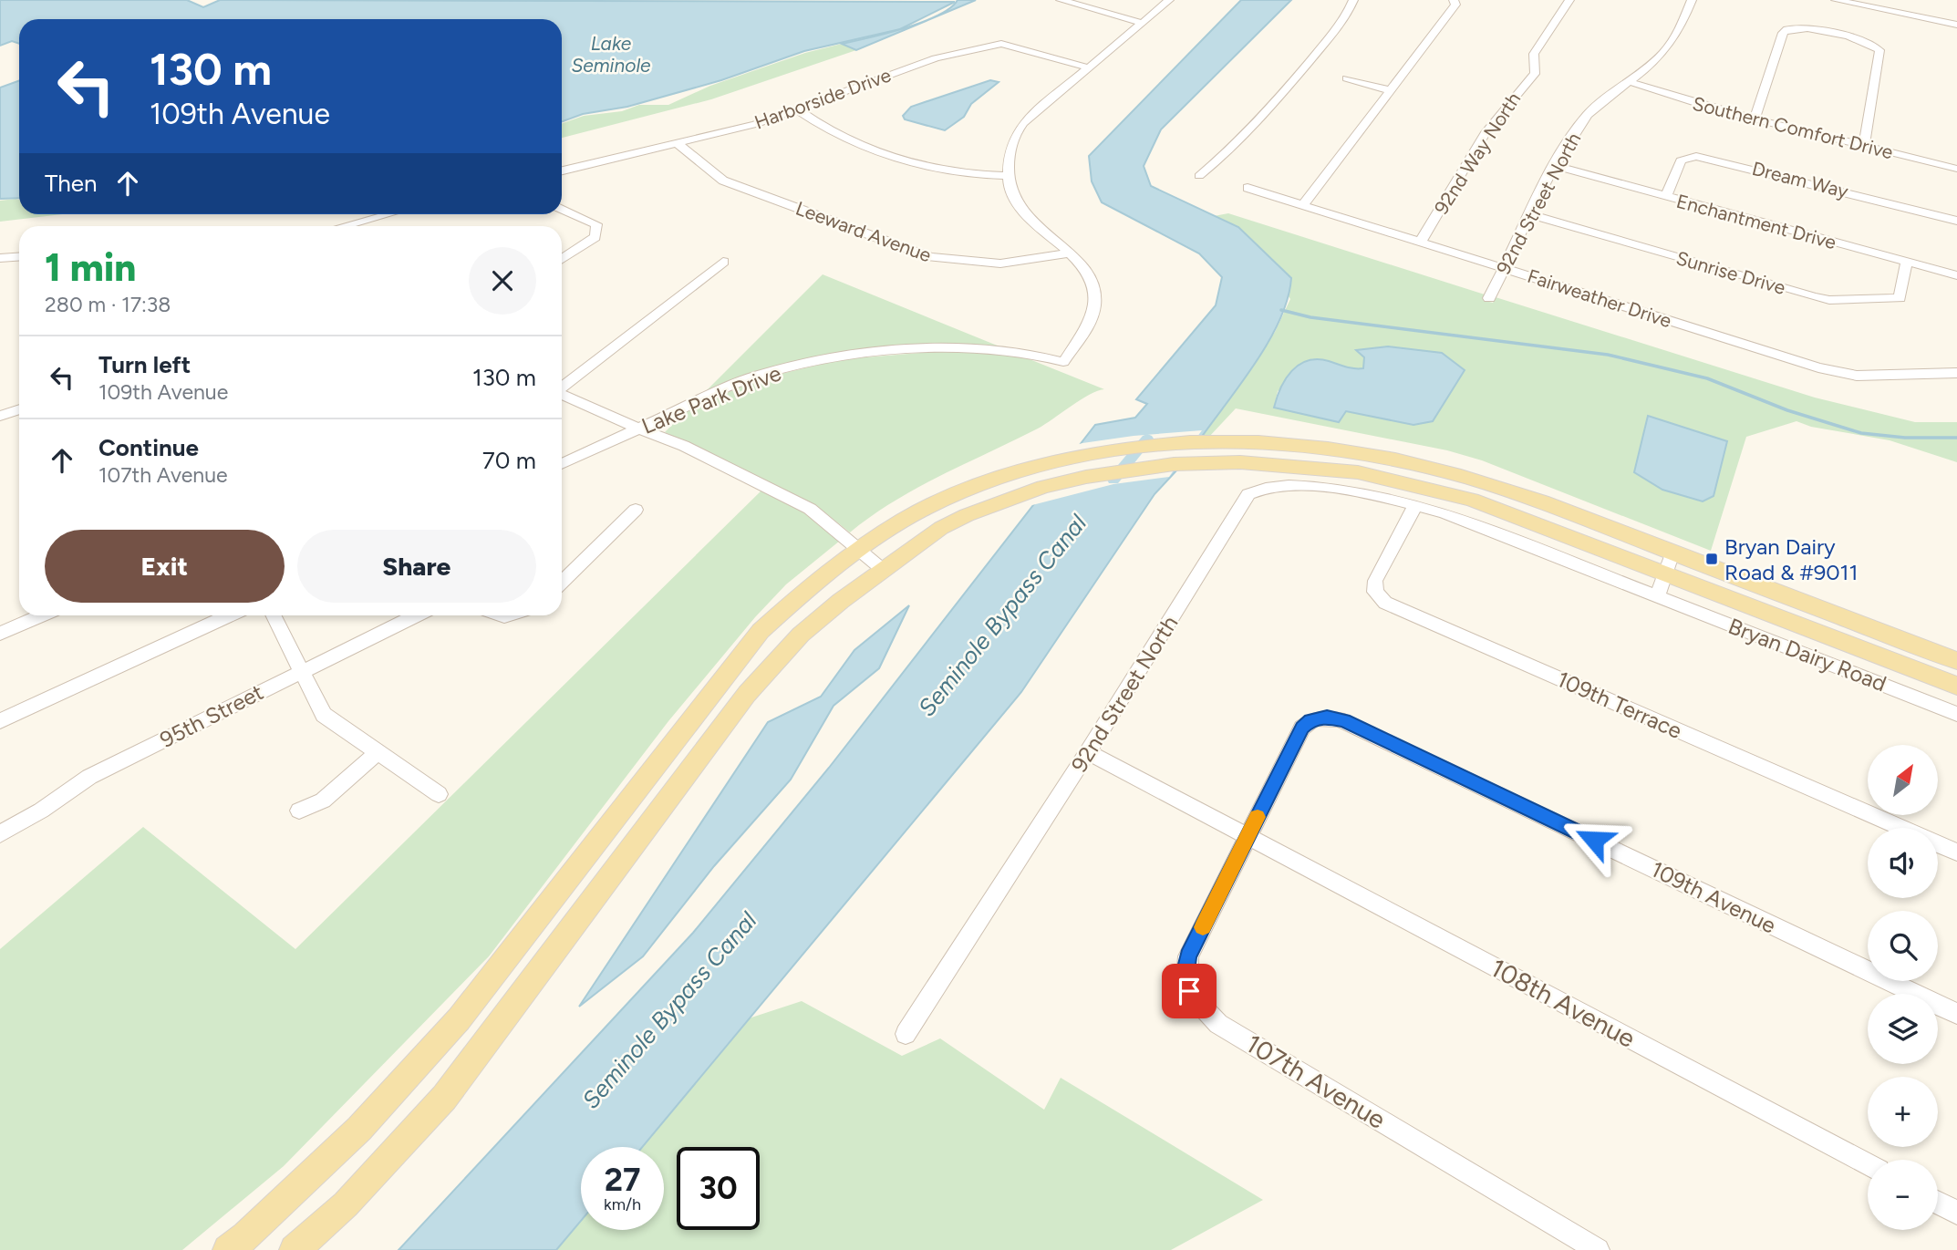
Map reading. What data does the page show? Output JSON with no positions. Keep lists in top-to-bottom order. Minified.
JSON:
{"streets":{"main road":["Bryan Dairy Road"],"street":["Harborside Drive","Southern Comfort Drive","92nd Way North","Dream Way","92nd Street North","Enchantment Drive","Leeward Avenue","Sunrise Drive","Fairweather Drive","Lake Park Drive","109th Terrace","95th Street","109th Avenue","108th Avenue","107th Avenue"]},"crossings":[["Harborside Drive","Leeward Avenue"],["Southern Comfort Drive","92nd Street North"],["92nd Way North","Fairweather Drive"],["Dream Way","Enchantment Drive"],["92nd Street North","Enchantment Drive"],["92nd Street North","Sunrise Drive"],["92nd Street North","Fairweather Drive"],["92nd Street North","Bryan Dairy Road"],["92nd Street North","109th Terrace"],["92nd Street North","108th Avenue"],["Enchantment Drive","Sunrise Drive"],["Leeward Avenue","Lake Park Drive"],["Bryan Dairy Road","109th Terrace"],["109th Avenue","108th Avenue"],["109th Avenue","107th Avenue"],["108th Avenue","107th Avenue"]],"water":["Lake Seminole","Seminole Bypass Canal"],"places":{"transit":["Bryan Dairy Road & #9011"]},"north":"top right","page":{"turn":["130 m","109th Avenue"],"then":"Then","heading":["1 min","280 m · 17:38"],"list":[{"name":"Turn left","note":"109th Avenue","value":"130 m"},{"name":"Continue","note":"107th Avenue","value":"70 m"}],"buttons":["Exit","Share"],"map_buttons":["+","−"],"speed":"27 km/h","limit":"30"}}
